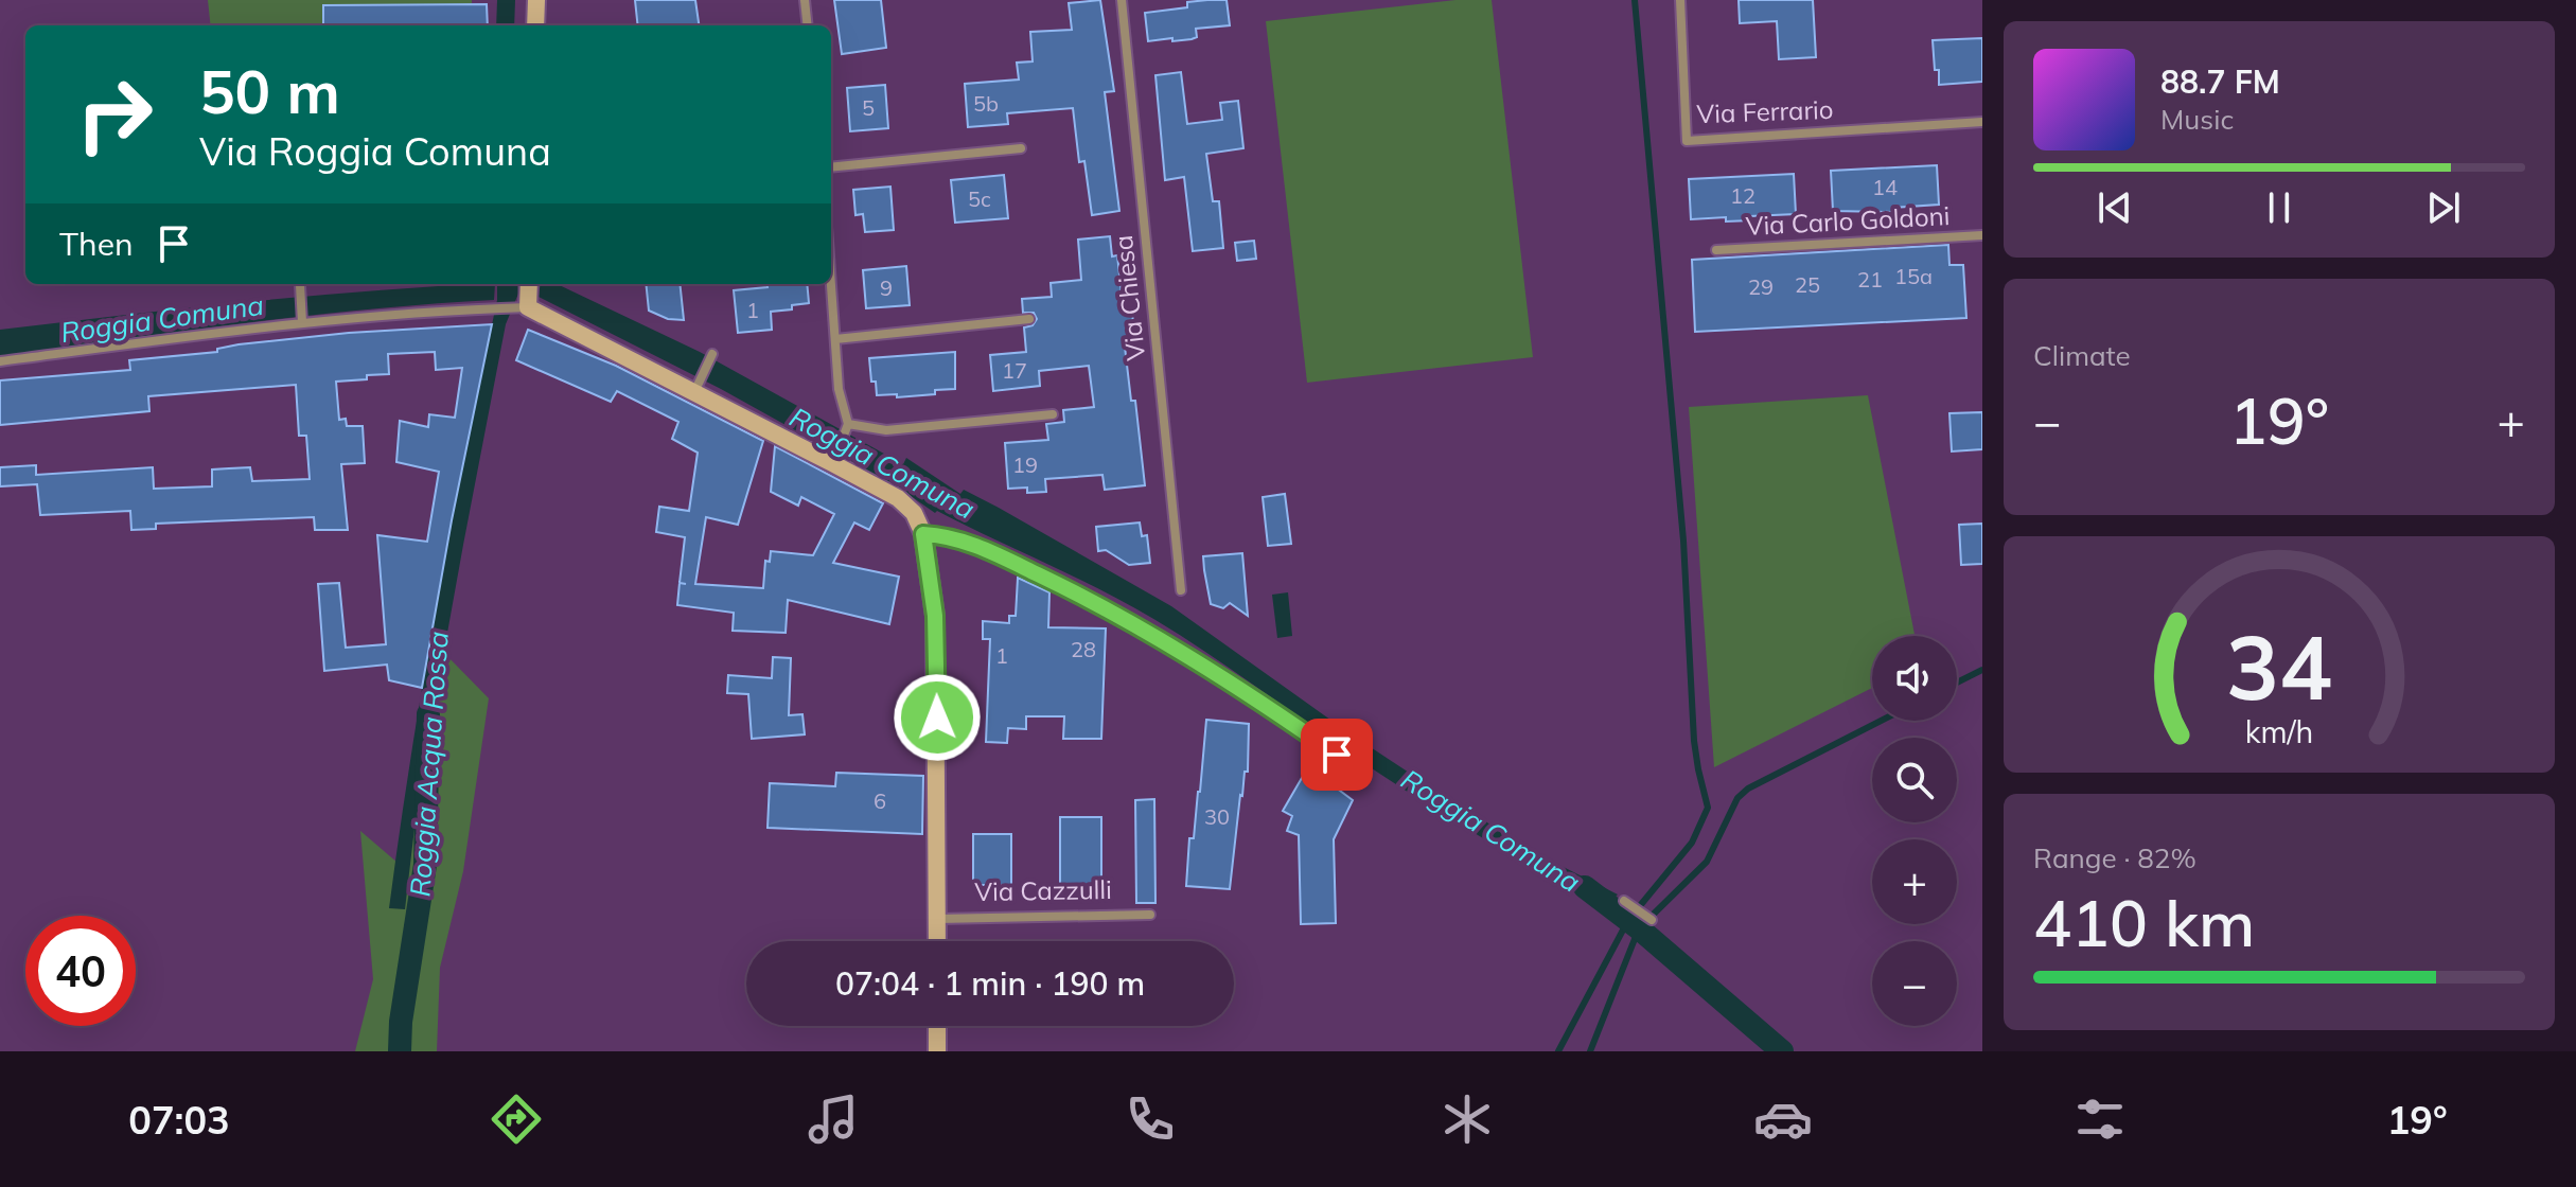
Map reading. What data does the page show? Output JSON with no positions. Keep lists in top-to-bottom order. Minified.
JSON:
{"streets":{"street":["Via Ferrario","Via Carlo Goldoni","Via Chiesa","Via Cazzulli"]},"water":["Roggia Comuna","Roggia Acqua Rossa"],"house_numbers":["5b","5","14","12","5c","15a","21","25","29","9","1","17","19","28","1","6","30"],"page":{"turn":["50 m","Via Roggia Comuna"],"song":["88.7 FM","Music"],"then":"Then","tile":["Climate",["Range · 82%","410 km"]],"heat":["−","19°","+"],"map_buttons":["+","−"],"limit":"40","trip":"07:04 · 1 min · 190 m","tabs":["07:03","19°"],"gauge":["34","km/h"]}}
